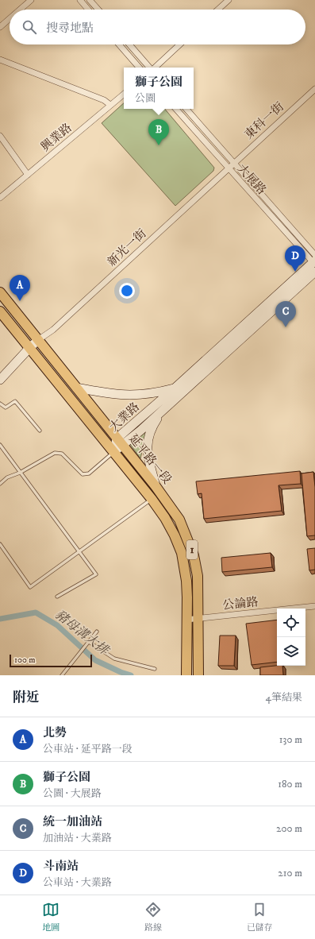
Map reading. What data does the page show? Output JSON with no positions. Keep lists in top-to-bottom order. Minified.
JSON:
{"streets":{"main road":["大業路","延平路一段","1"],"street":["東科一街","興業路","大展路","新光一街","公論路"]},"crossings":[["東科一街","大展路"],["東科一街","新光一街"],["大展路","新光一街"],["大展路","大業路"],["新光一街","延平路一段"],["大業路","延平路一段"],["延平路一段","公論路"]],"water":["豬母溝大排"],"scale_bar":"100 m","page":{"search":"搜尋地點","popup":["獅子公園","公園"],"pins":["B","D","A","C"],"scale":"100 m","heading":["附近","4筆結果"],"list":[{"mark":"A","name":"北勢","note":"公車站 · 延平路一段","value":"130 m"},{"mark":"B","name":"獅子公園","note":"公園 · 大展路","value":"180 m"},{"mark":"C","name":"統一加油站","note":"加油站 · 大業路","value":"200 m"},{"mark":"D","name":"斗南站","note":"公車站 · 大業路","value":"210 m"}],"nav":["地圖","路線","已儲存"]}}
